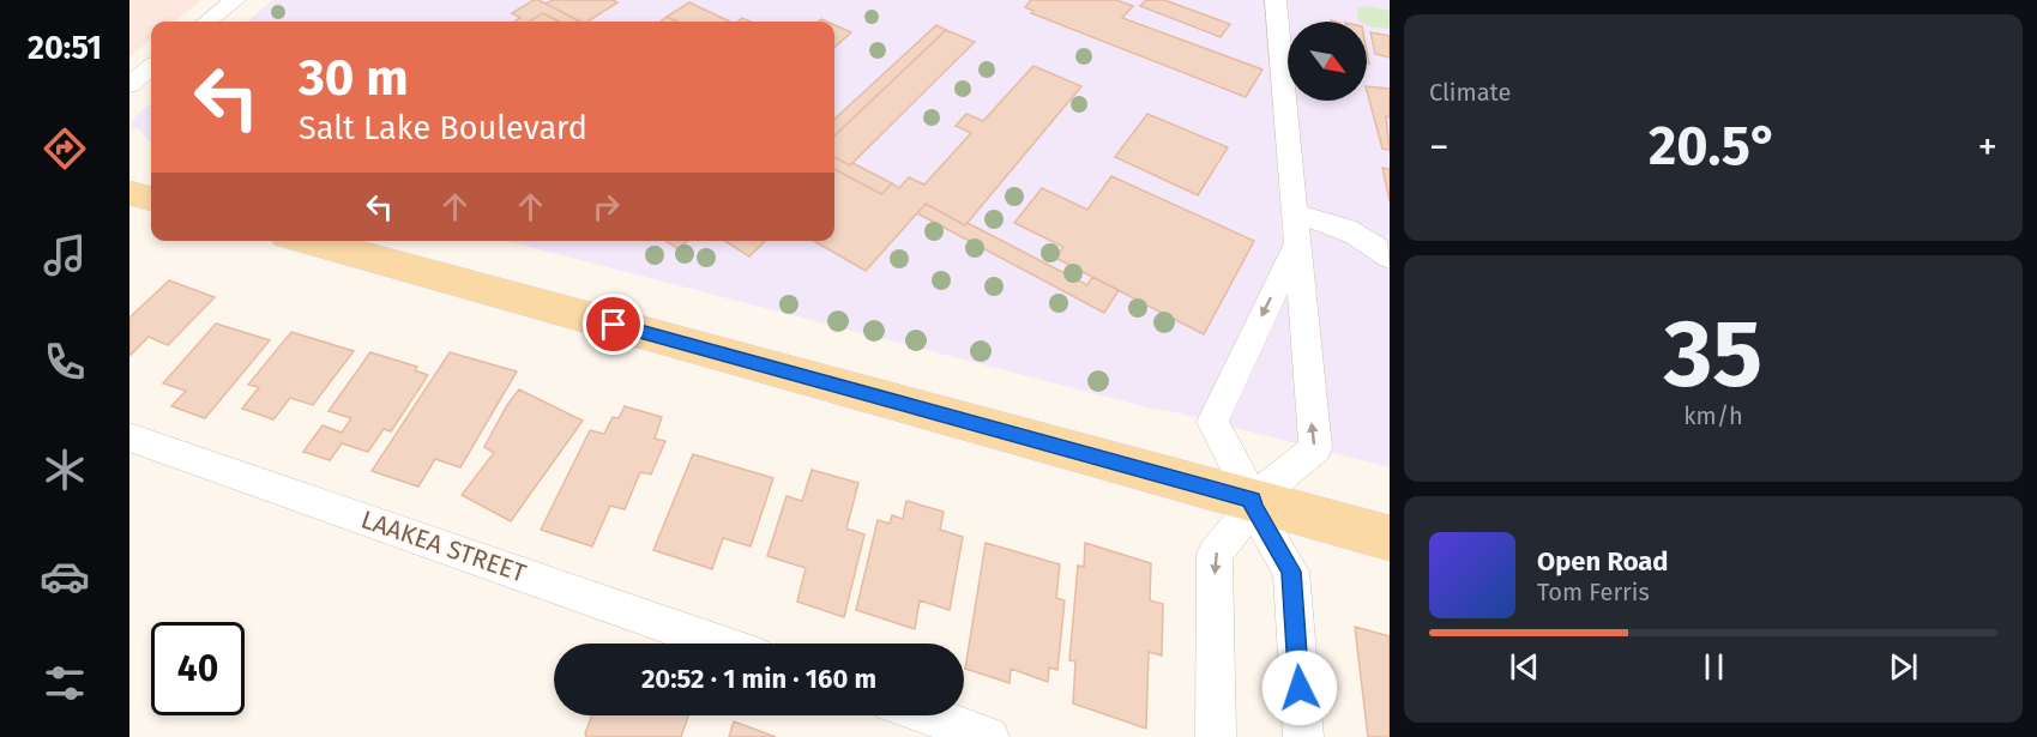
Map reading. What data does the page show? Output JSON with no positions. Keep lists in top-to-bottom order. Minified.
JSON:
{"streets":{"street":["LAAKEA STREET"]},"north":"bottom right","page":{"tabs":"20:51","tile":["Climate",["35","km/h"]],"turn":["30 m","Salt Lake Boulevard"],"heat":["−","20.5°","+"],"song":["Open Road","Tom Ferris"],"limit":"40","trip":"20:52 · 1 min · 160 m"}}
